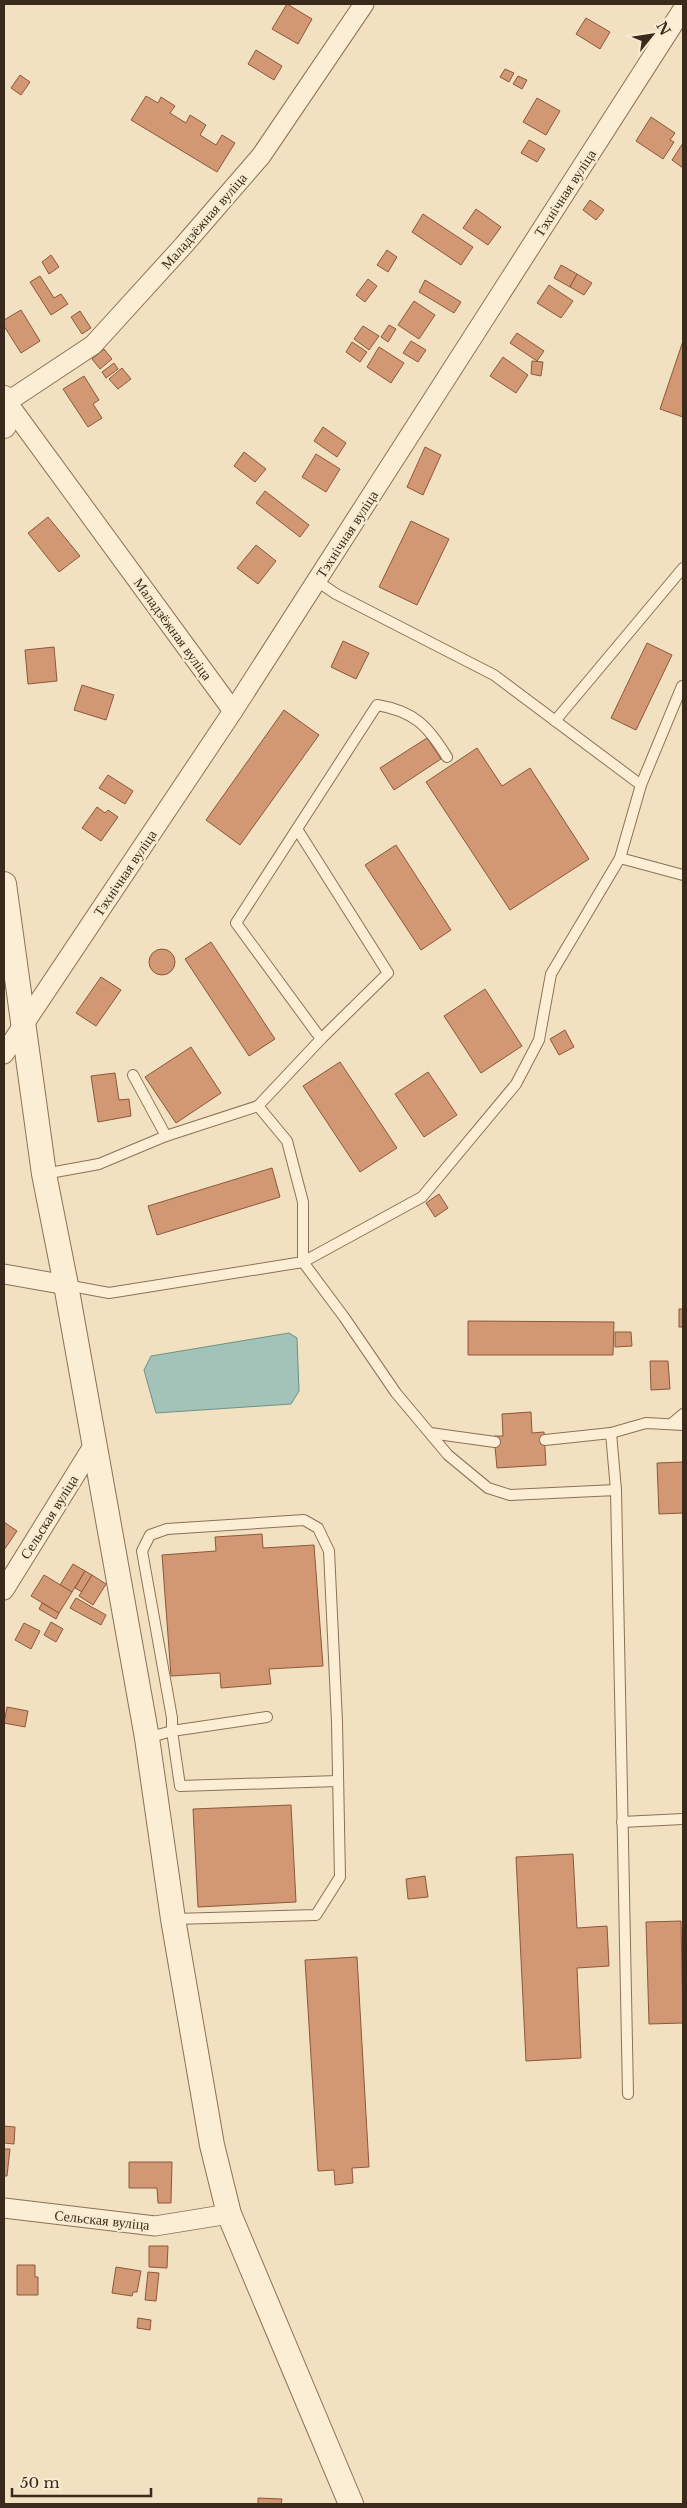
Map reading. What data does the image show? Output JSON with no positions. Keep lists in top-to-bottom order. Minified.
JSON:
{"streets":{"street":["Тэхнічная вуліца","Маладзёжная вуліца","Сельская вуліца"]},"crossings":[["Тэхнічная вуліца","Маладзёжная вуліца"]],"scale_bar":"50 m","north":"top right"}
